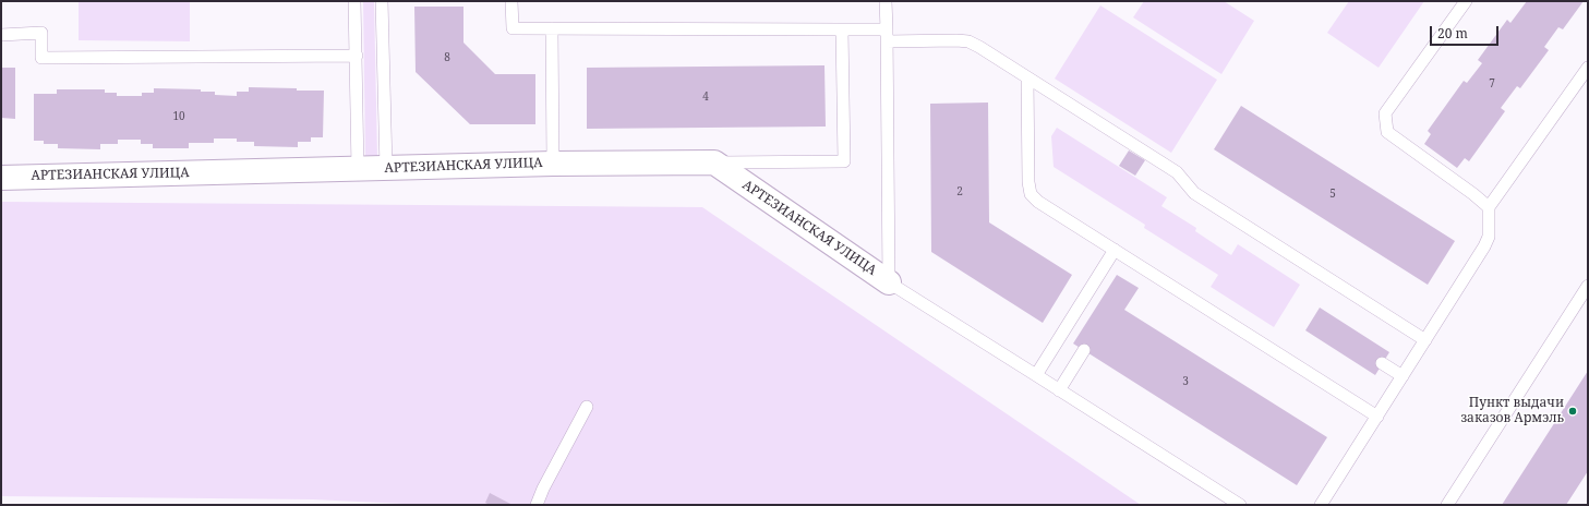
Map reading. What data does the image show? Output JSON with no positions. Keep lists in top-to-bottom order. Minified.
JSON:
{"streets":{"street":["АРТЕЗИАНСКАЯ УЛИЦА"]},"places":["Пункт выдачи заказов Армэль"],"house_numbers":["8","7","4","10","2","5","3"],"scale_bar":"20 m"}
